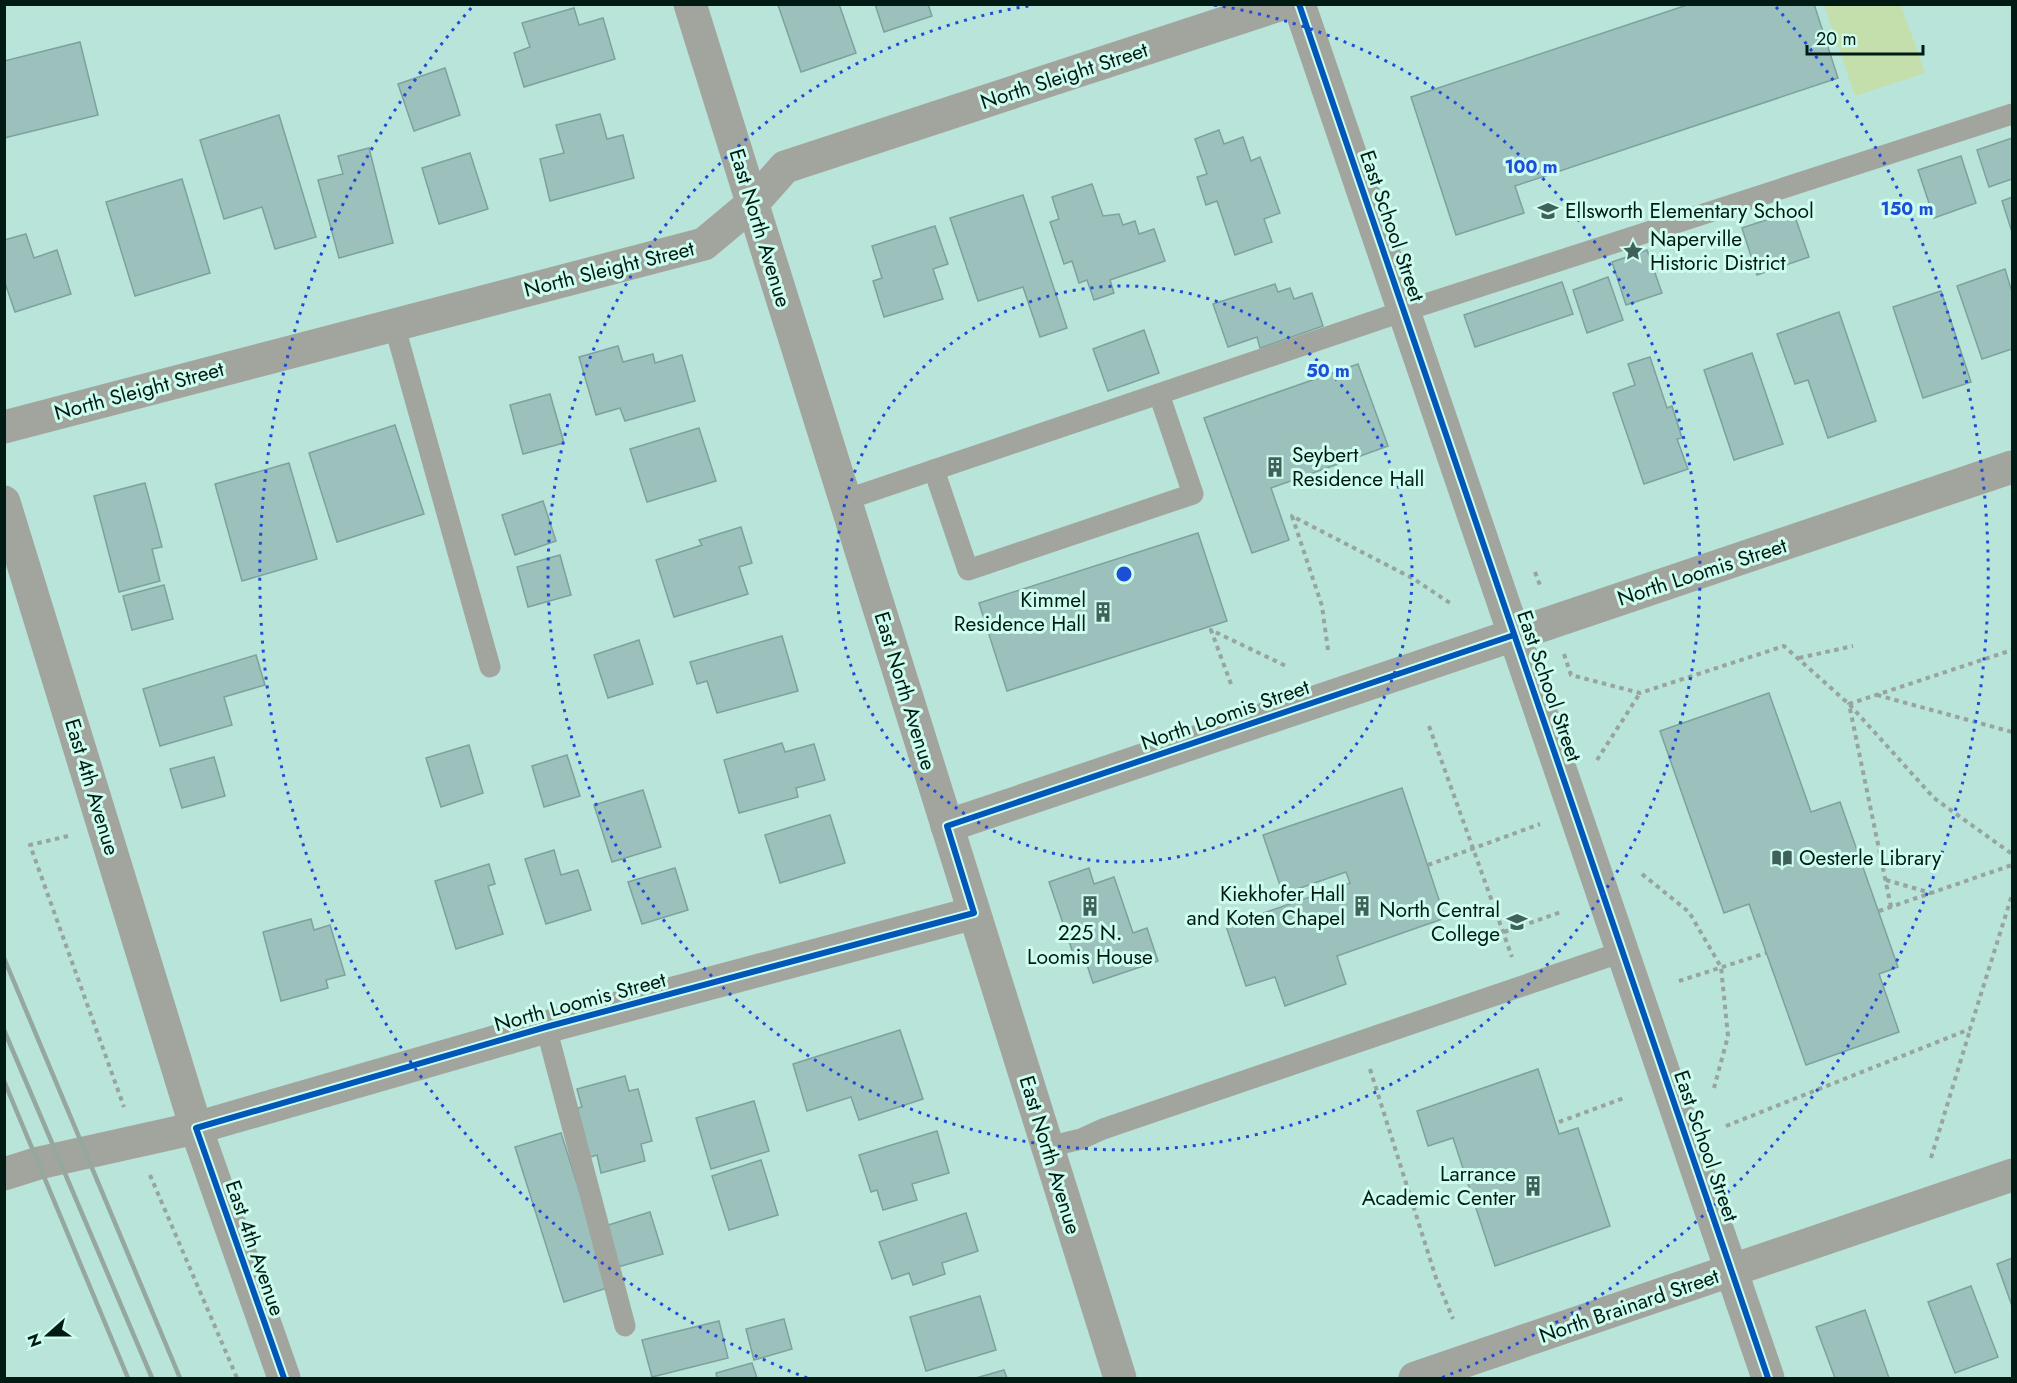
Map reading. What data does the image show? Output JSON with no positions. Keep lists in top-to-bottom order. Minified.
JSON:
{"streets":{"street":["North Sleight Street","East School Street","East North Avenue","North Loomis Street","East 4th Avenue","North Brainard Street"]},"crossings":[["North Sleight Street","East North Avenue"],["East School Street","North Loomis Street"],["East School Street","North Brainard Street"],["East North Avenue","North Loomis Street"],["North Loomis Street","East 4th Avenue"]],"places":{"school or university":["Ellsworth Elementary School","North Central College"],"place":["Naperville Historic District"],"building":["Seybert Residence Hall","Kimmel Residence Hall","225 N. Loomis House","Kiekhofer Hall and Koten Chapel","Larrance Academic Center"],"library":["Oesterle Library"]},"scale_bar":"20 m","north":"left","rings":["100 m","150 m","50 m"]}
